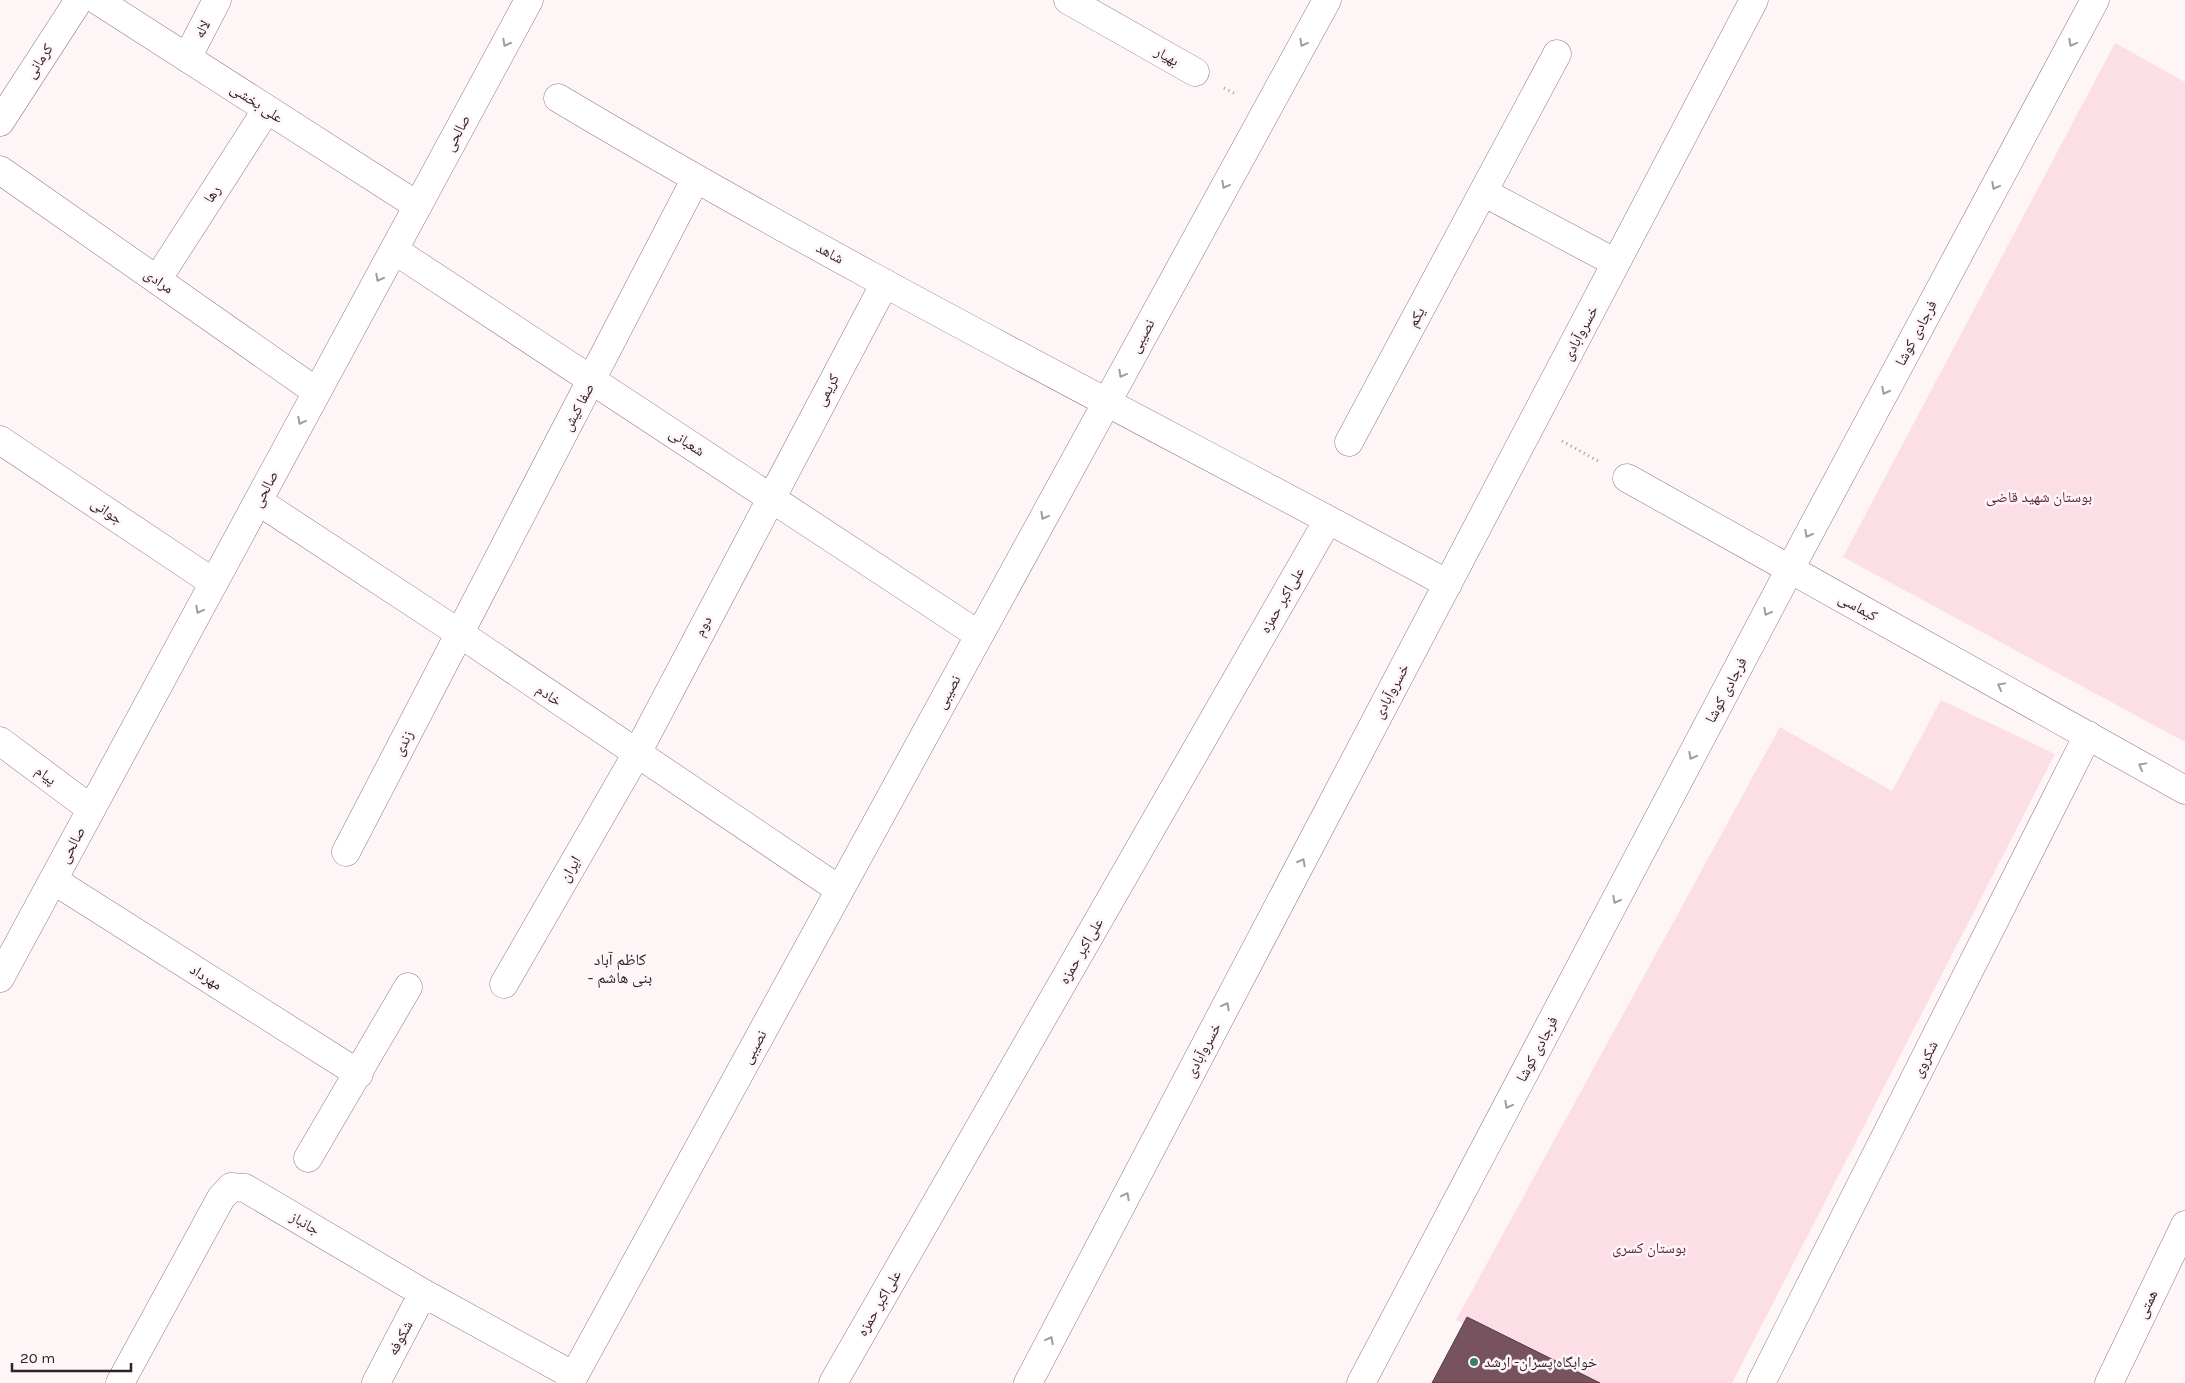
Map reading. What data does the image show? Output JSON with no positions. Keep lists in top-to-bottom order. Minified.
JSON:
{"streets":{"street":["لاله","بهیار","کرمانی","علی بخشی","صالحی","رها","شاهد","مرادی","یکم","خسروآبادی","فرجادی کوشا","نصیبی","کریمی","صفا کیش","شعبانی","جوانی","علی‌اکبر حمزه","کیماسی","دوم","خادم","زندی","پیام","ایران","مهرداد","شکروی","جانباز","همتی","شکوفه"]},"crossings":[["لاله","علی بخشی"],["بهیار","نصیبی"],["علی بخشی","صالحی"],["علی بخشی","رها"],["صالحی","مرادی"],["صالحی","شعبانی"],["صالحی","جوانی"],["صالحی","خادم"],["صالحی","پیام"],["صالحی","مهرداد"],["رها","مرادی"],["شاهد","خسروآبادی"],["شاهد","نصیبی"],["شاهد","کریمی"],["شاهد","صفا کیش"],["شاهد","علی‌اکبر حمزه"],["فرجادی کوشا","کیماسی"],["نصیبی","شعبانی"],["نصیبی","خادم"],["نصیبی","جانباز"],["کریمی","شعبانی"],["کریمی","دوم"],["صفا کیش","شعبانی"],["صفا کیش","خادم"],["صفا کیش","زندی"],["شعبانی","دوم"],["کیماسی","شکروی"],["دوم","خادم"],["دوم","ایران"],["خادم","زندی"],["خادم","ایران"],["جانباز","شکوفه"]],"one_way":["صالحی","خسروآبادی","فرجادی کوشا","نصیبی","کیماسی"],"districts":["کاظم آباد - بنی هاشم"],"parks":["بوستان شهید قاضی","بوستان کسری"],"places":["خوابگاه پسران- ارشد"],"scale_bar":"20 m"}
